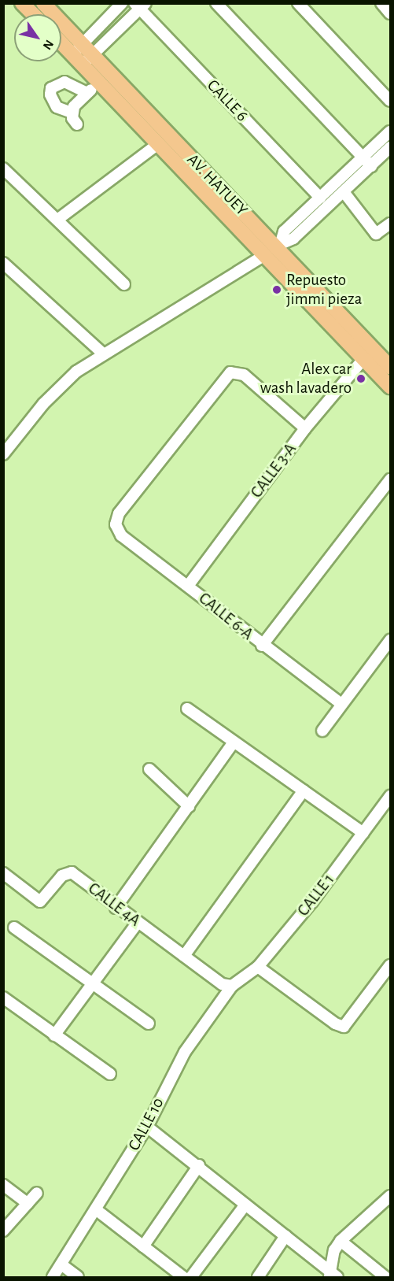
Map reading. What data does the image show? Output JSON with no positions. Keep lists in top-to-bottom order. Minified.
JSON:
{"streets":{"main road":["AV. HATUEY"],"street":["CALLE 6","CALLE 3-A","CALLE 6-A","CALLE 1","CALLE 4A","CALLE 10"]},"crossings":[["AV. HATUEY","CALLE 3-A"],["CALLE 3-A","CALLE 6-A"],["CALLE 1","CALLE 4A"],["CALLE 1","CALLE 10"],["CALLE 4A","CALLE 10"]],"places":["Repuesto jimmi pieza","Alex car wash lavadero"],"north":"bottom right"}
